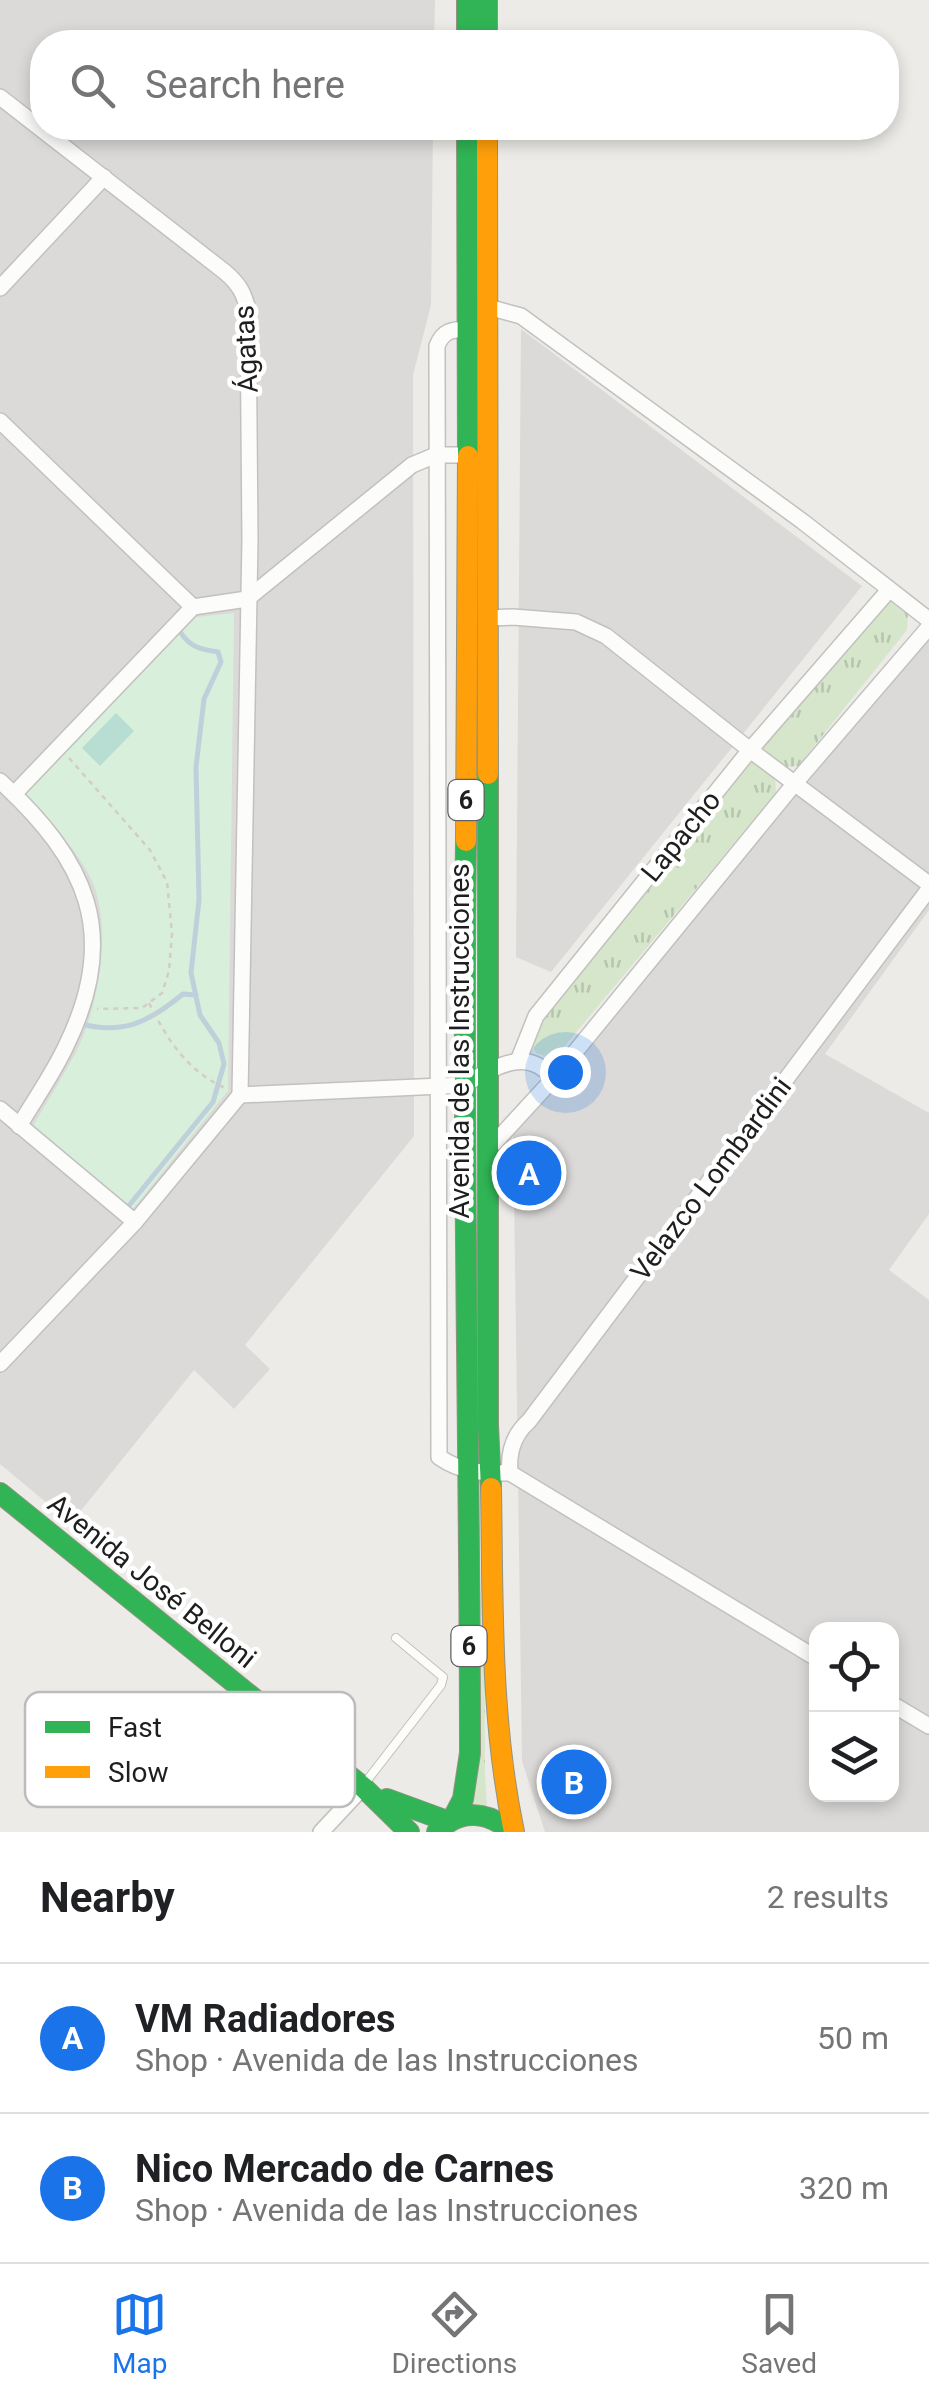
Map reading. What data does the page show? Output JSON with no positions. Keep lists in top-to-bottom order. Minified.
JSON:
{"streets":{"main road":["6","Avenida de las Instrucciones","Avenida José Belloni"],"street":["Ágatas","Lapacho","Velazco Lombardini"]},"crossings":[["Lapacho","Avenida de las Instrucciones"],["Avenida de las Instrucciones","Velazco Lombardini"],["Avenida de las Instrucciones","Avenida José Belloni"]],"legend":["Fast","Slow"],"page":{"search":"Search here","pins":["A","B"],"heading":["Nearby","2 results"],"list":[{"mark":"A","name":"VM Radiadores","note":"Shop · Avenida de las Instrucciones","value":"50 m"},{"mark":"B","name":"Nico Mercado de Carnes","note":"Shop · Avenida de las Instrucciones","value":"320 m"}],"nav":["Map","Directions","Saved"]}}
